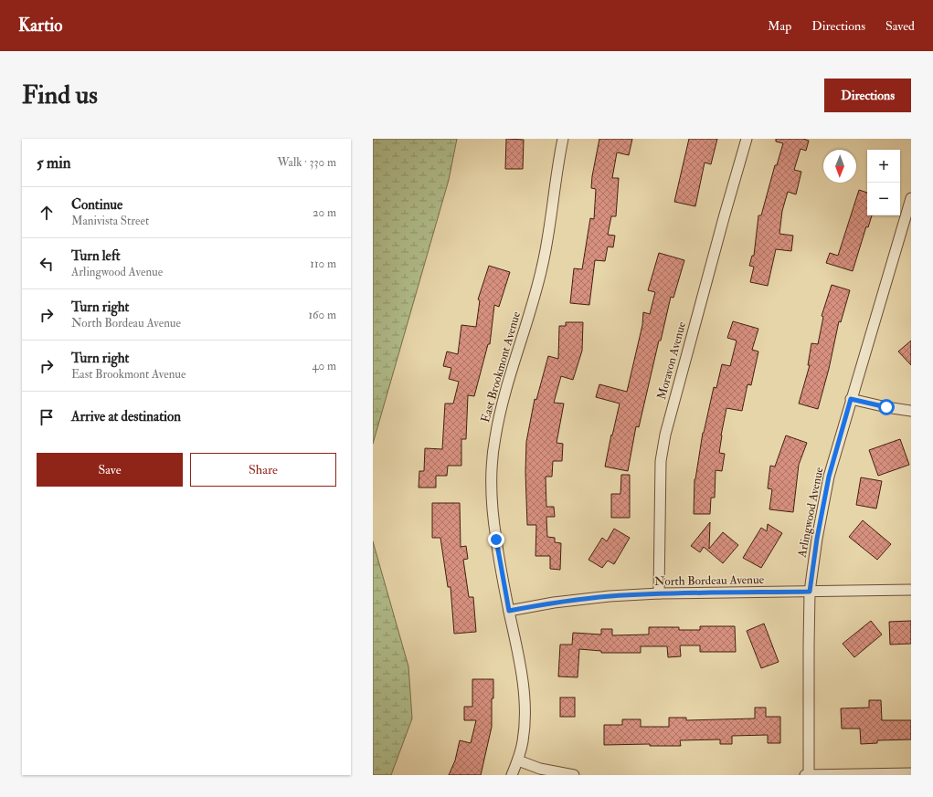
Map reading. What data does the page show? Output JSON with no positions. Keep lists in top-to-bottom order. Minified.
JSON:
{"streets":{"street":["Moravon Avenue","East Brookmont Avenue","Arlingwood Avenue","North Bordeau Avenue"]},"crossings":[["Moravon Avenue","North Bordeau Avenue"],["East Brookmont Avenue","North Bordeau Avenue"],["Arlingwood Avenue","North Bordeau Avenue"]],"north":"bottom","page":{"header":"Kartio","nav":["Map","Directions","Saved"],"buttons":["Directions",["Save","Share"]],"title":"Find us","heading":["5 min","Walk · 330 m"],"map_buttons":["+","−"],"list":[["Continue","Manivista Street","20 m"],["Turn left","Arlingwood Avenue","110 m"],["Turn right","North Bordeau Avenue","160 m"],["Turn right","East Brookmont Avenue","40 m"],"Arrive at destination"]}}
